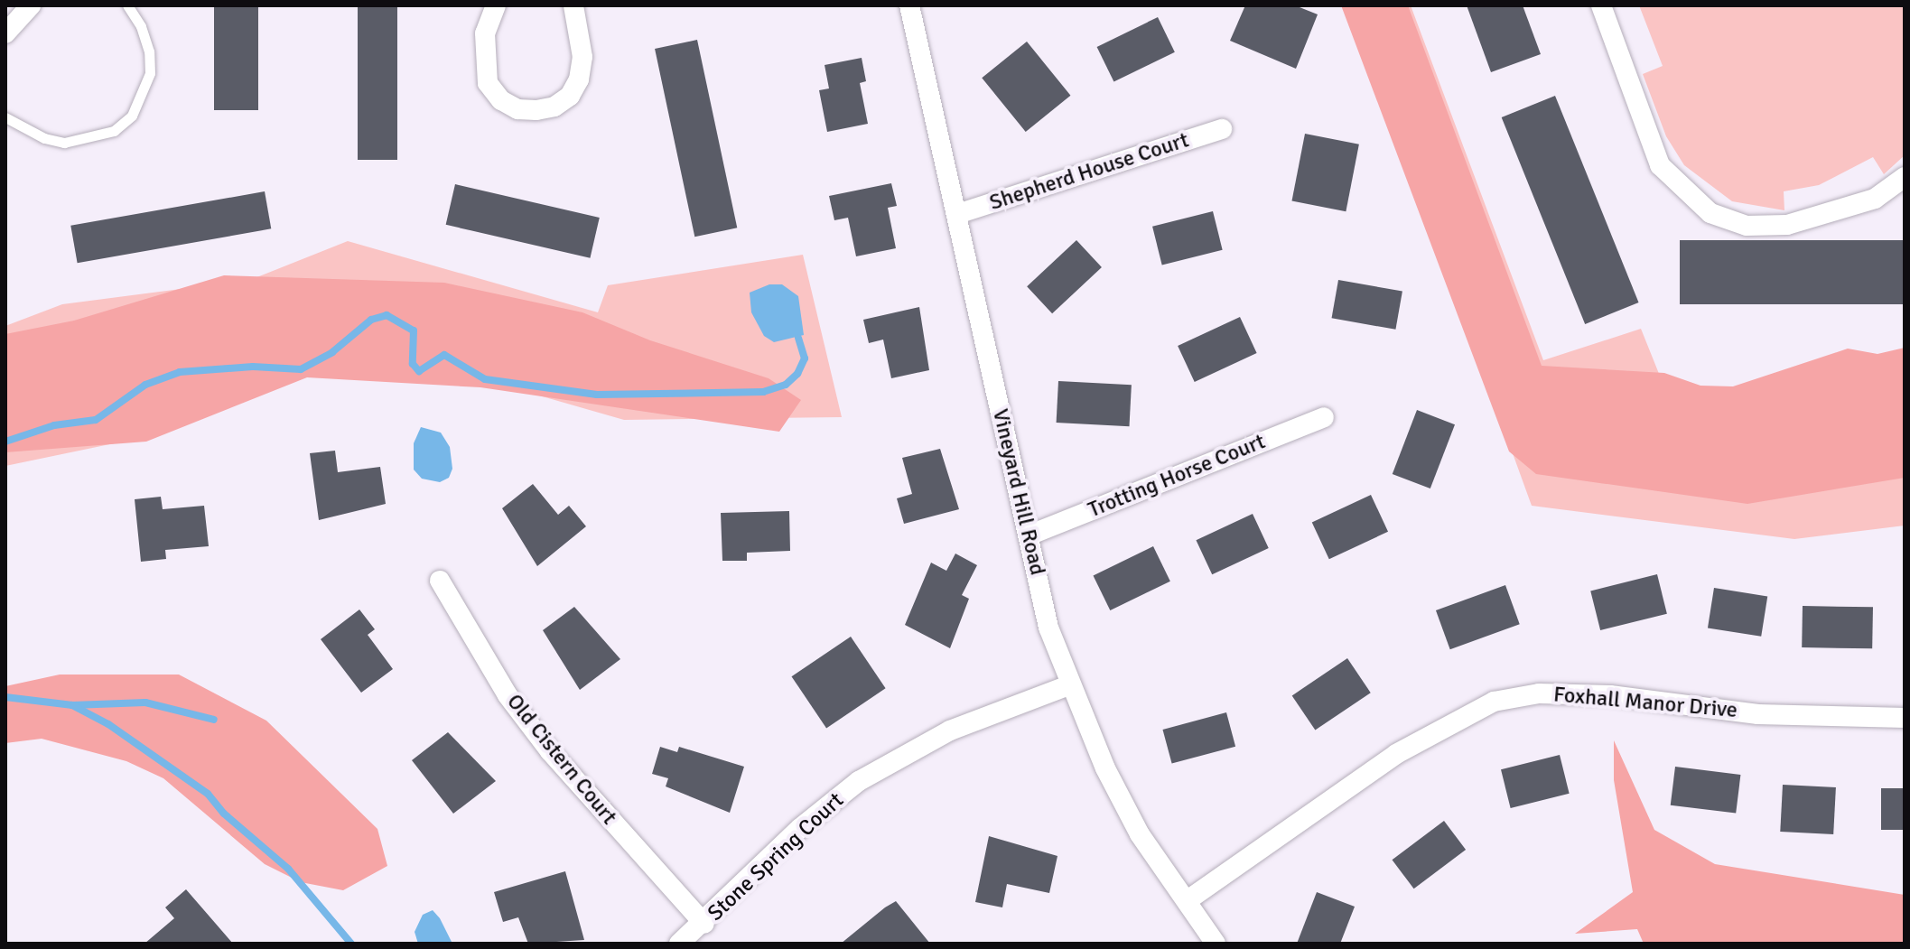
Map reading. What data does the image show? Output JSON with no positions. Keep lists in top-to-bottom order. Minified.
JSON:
{"streets":{"street":["Shepherd House Court","Trotting Horse Court","Vineyard Hill Road","Foxhall Manor Drive","Old Cistern Court","Stone Spring Court"]},"crossings":[["Shepherd House Court","Vineyard Hill Road"],["Trotting Horse Court","Vineyard Hill Road"],["Vineyard Hill Road","Foxhall Manor Drive"],["Vineyard Hill Road","Stone Spring Court"],["Old Cistern Court","Stone Spring Court"]]}
